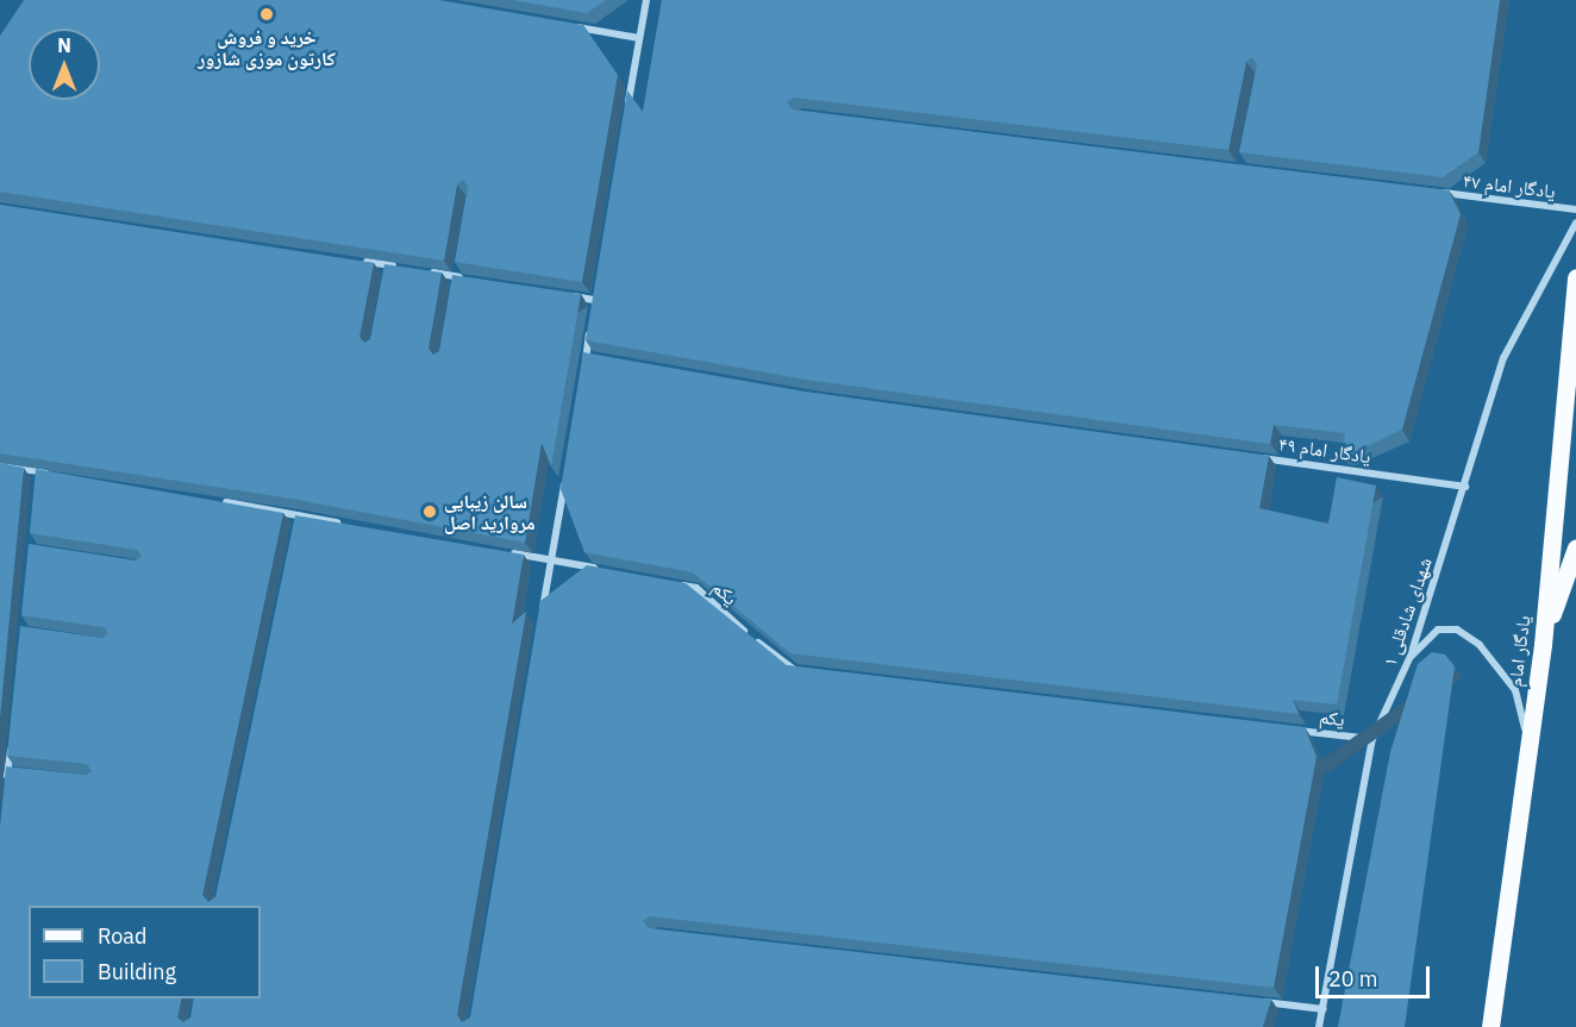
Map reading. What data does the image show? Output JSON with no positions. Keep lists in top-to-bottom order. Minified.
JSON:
{"streets":{"main road":["یادگار امام"],"street":["یادگار امام ۴۷","یادگار امام ۴۹","یکم","شهدای شادقلی ۱"]},"crossings":[["یادگار امام ۴۹","شهدای شادقلی ۱"],["یکم","شهدای شادقلی ۱"]],"places":["خرید و فروش کارتون موزی شازور","سالن زیبایی مروارید اصل"],"legend":["Road","Building"],"scale_bar":"20 m","north":"top"}
